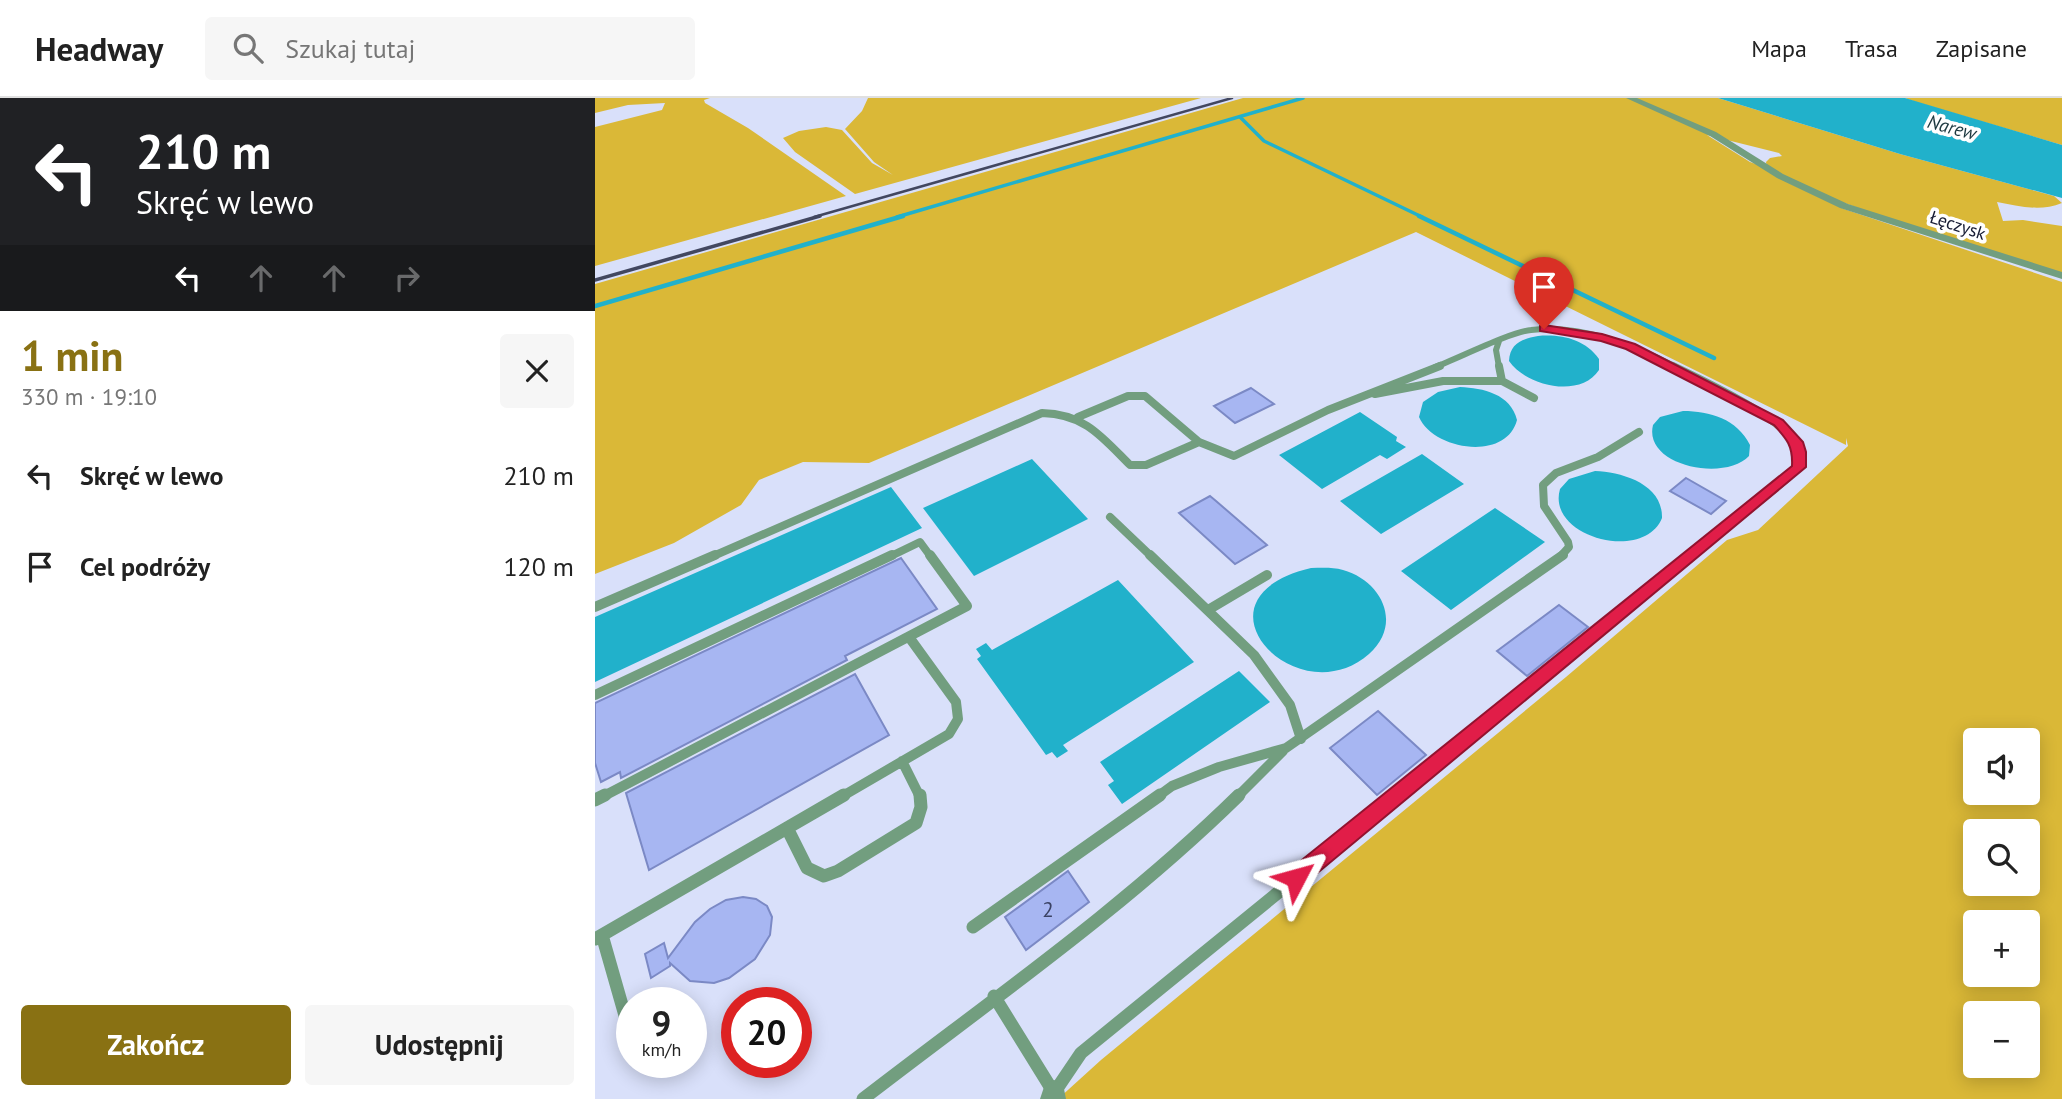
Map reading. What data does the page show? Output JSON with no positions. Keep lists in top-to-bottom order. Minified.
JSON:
{"streets":{"street":["Łęczysk"]},"water":["Narew"],"house_numbers":["2"],"page":{"header":"Headway","search":"Szukaj tutaj","nav":["Mapa","Trasa","Zapisane"],"turn":["210 m","Skręć w lewo"],"heading":["1 min","330 m · 19:10"],"list":[{"name":"Skręć w lewo","value":"210 m"},{"name":"Cel podróży","value":"120 m"}],"map_buttons":["+","−"],"speed":"9 km/h","limit":"20","buttons":["Zakończ","Udostępnij"]}}
